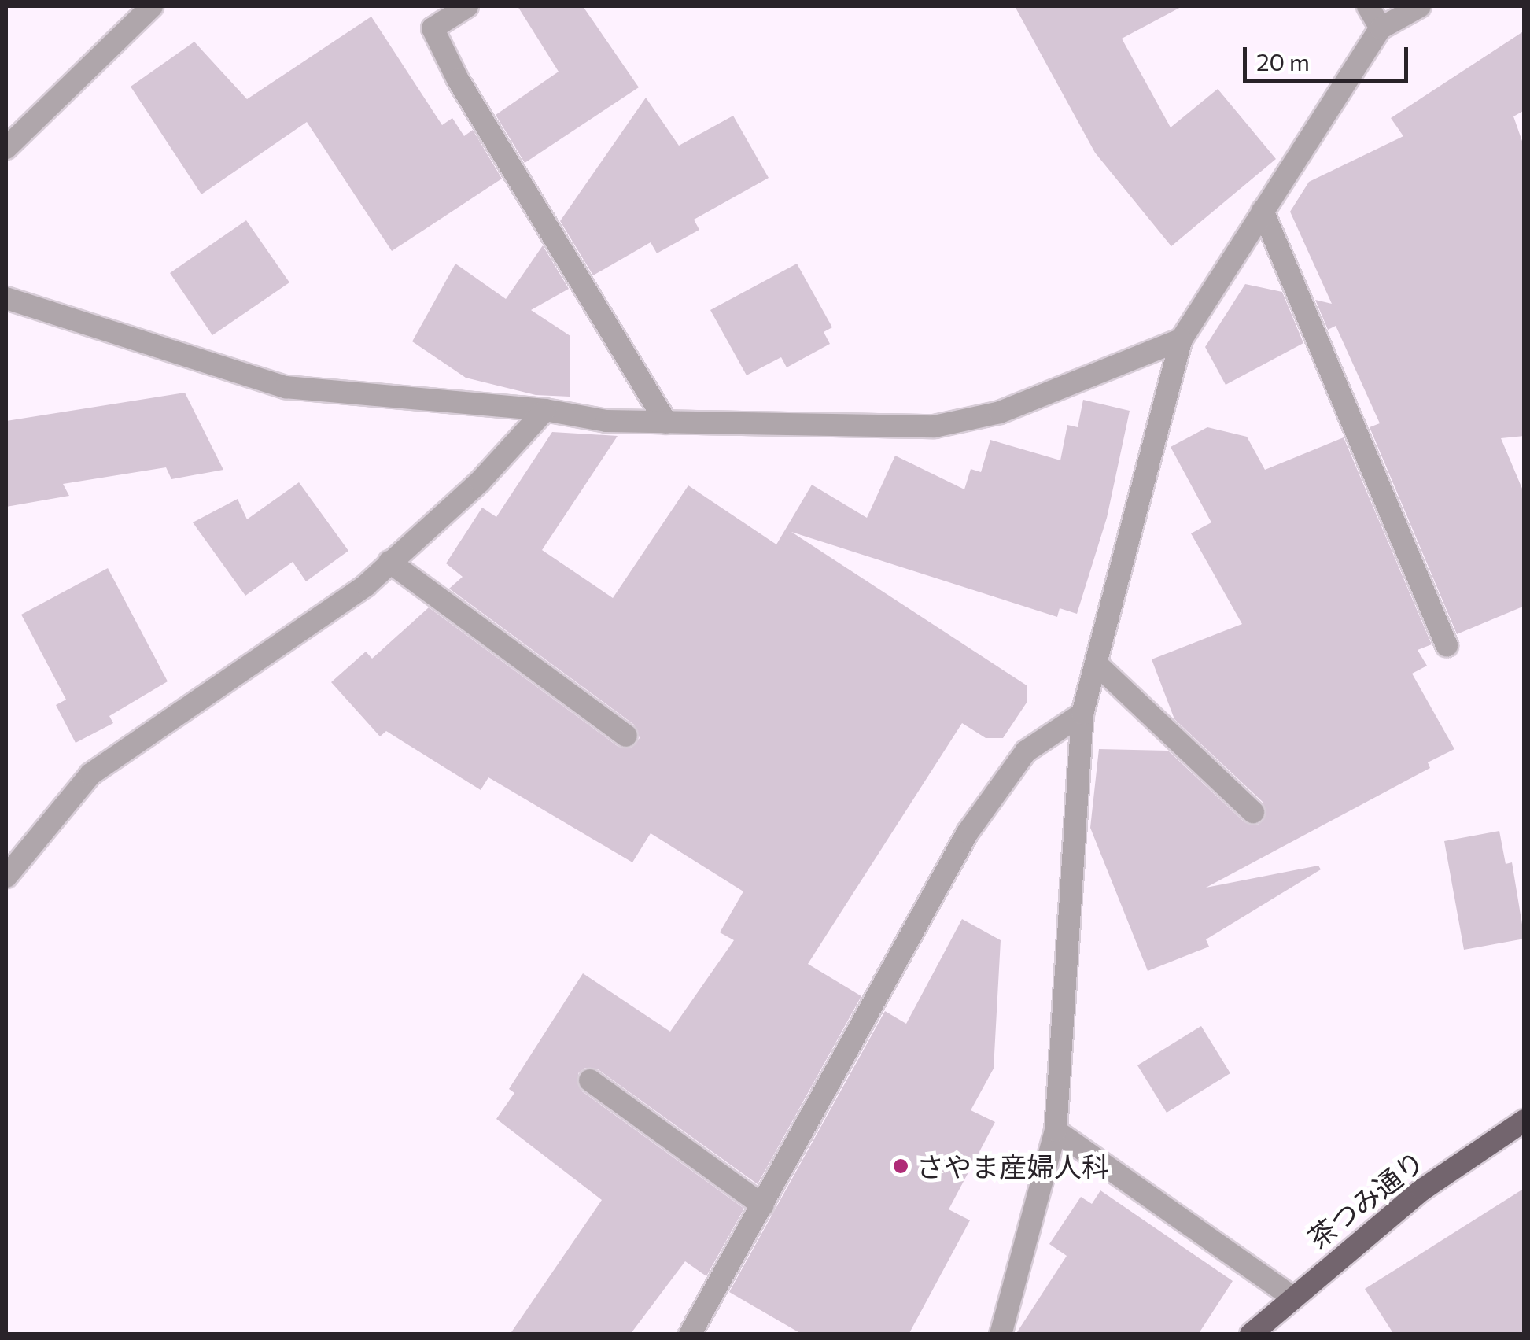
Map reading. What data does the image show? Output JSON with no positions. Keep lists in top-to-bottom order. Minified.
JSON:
{"streets":{"main road":["茶つみ通り"]},"places":["さやま産婦人科"],"scale_bar":"20 m"}
